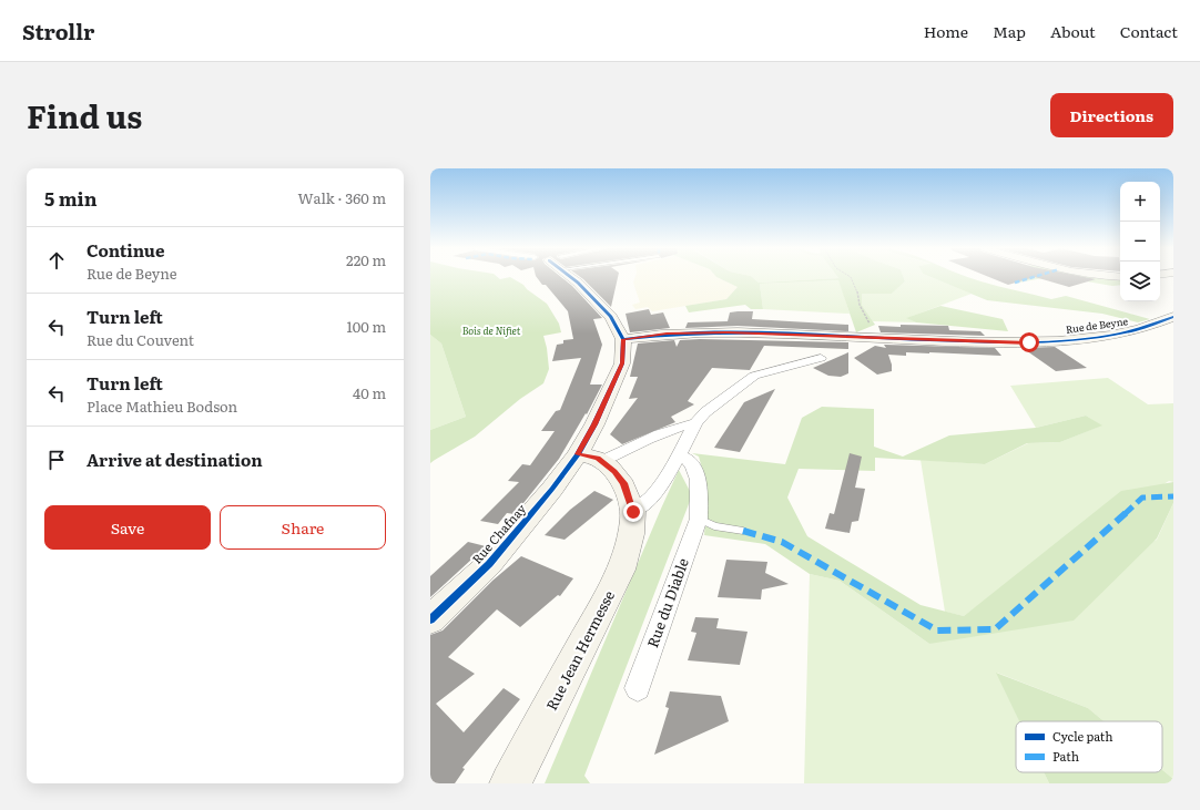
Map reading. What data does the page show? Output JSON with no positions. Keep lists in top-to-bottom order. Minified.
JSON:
{"streets":{"street":["Rue de Beyne","Rue Chafnay","Rue du Diable","Rue Jean Hermesse"]},"crossings":[["Rue de Beyne","Rue Chafnay"]],"parks":["Bois de Nifiet"],"legend":["Cycle path","Path"],"page":{"header":"Strollr","nav":["Home","Map","About","Contact"],"title":"Find us","buttons":["Directions",["Save","Share"]],"heading":["5 min","Walk · 360 m"],"map_buttons":["+","−"],"list":[["Continue","Rue de Beyne","220 m"],["Turn left","Rue du Couvent","100 m"],["Turn left","Place Mathieu Bodson","40 m"],"Arrive at destination"]}}
